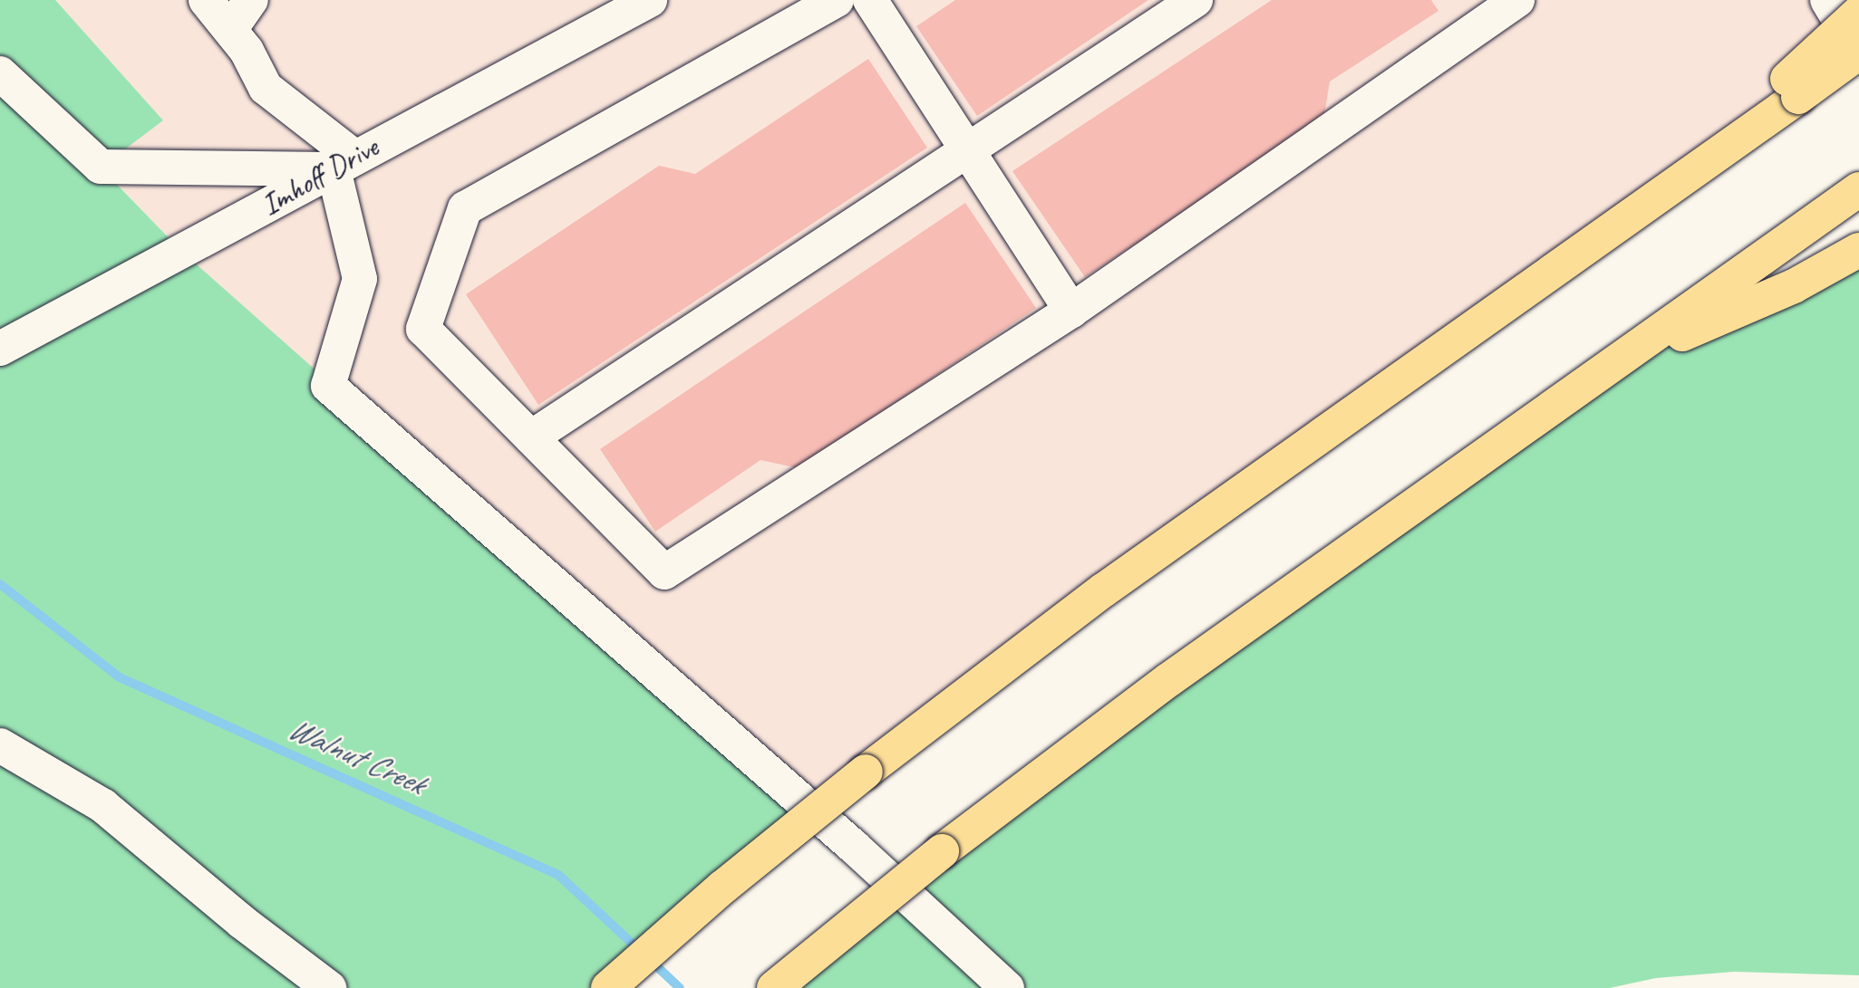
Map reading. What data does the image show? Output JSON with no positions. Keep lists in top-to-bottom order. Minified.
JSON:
{"streets":{"street":["Imhoff Drive"]},"water":["Walnut Creek"]}
